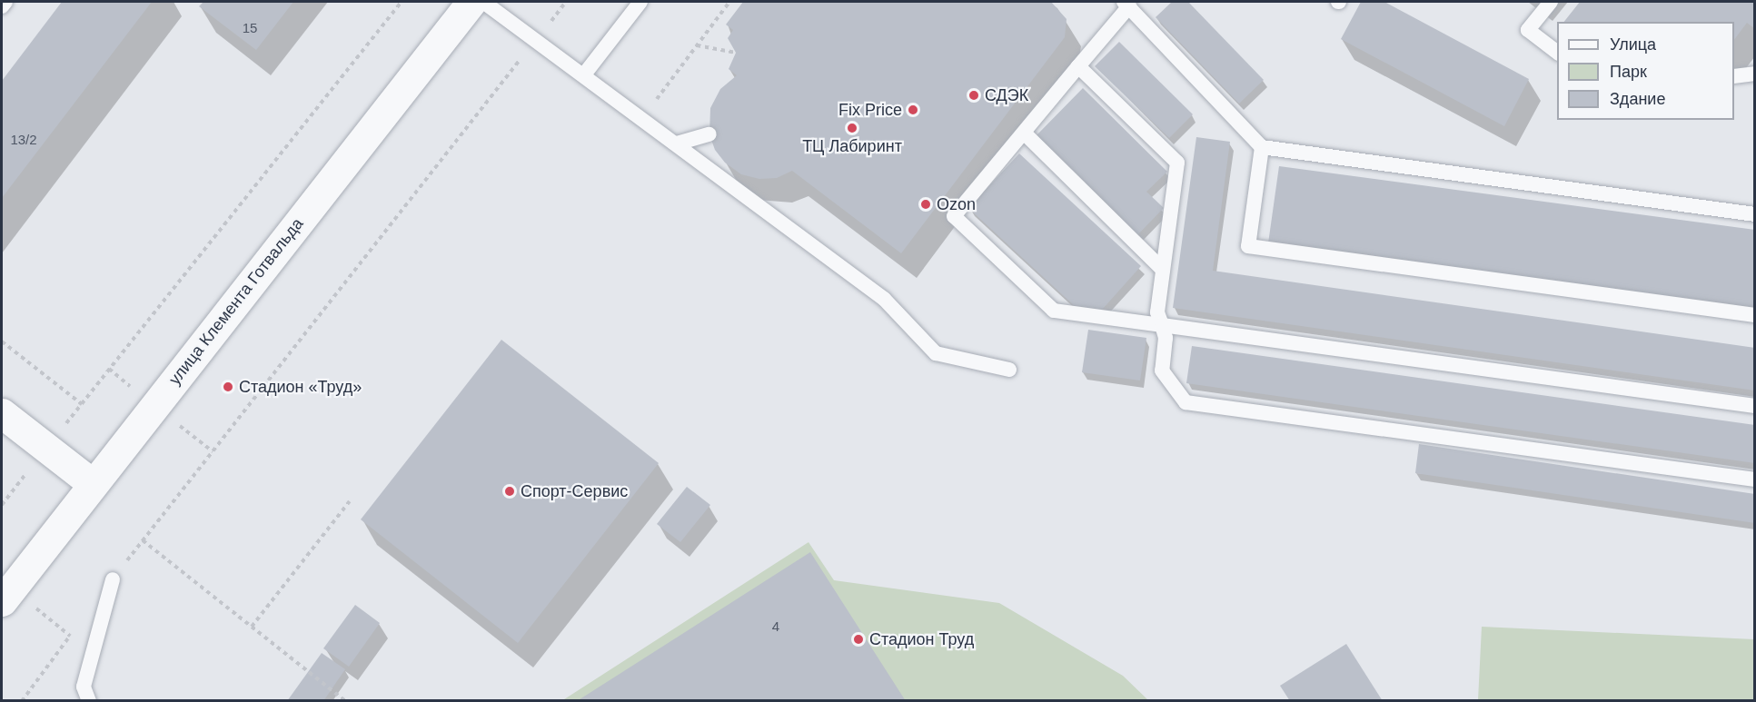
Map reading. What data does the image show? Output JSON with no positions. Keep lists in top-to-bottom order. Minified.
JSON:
{"streets":{"street":["улица Клемента Готвальда"]},"places":["СДЭК","Fix Price","ТЦ Лабиринт","Ozon","Стадион «Труд»","Спорт-Сервис","Стадион Труд"],"house_numbers":["15","13/2","4"],"legend":["Улица","Парк","Здание"]}
